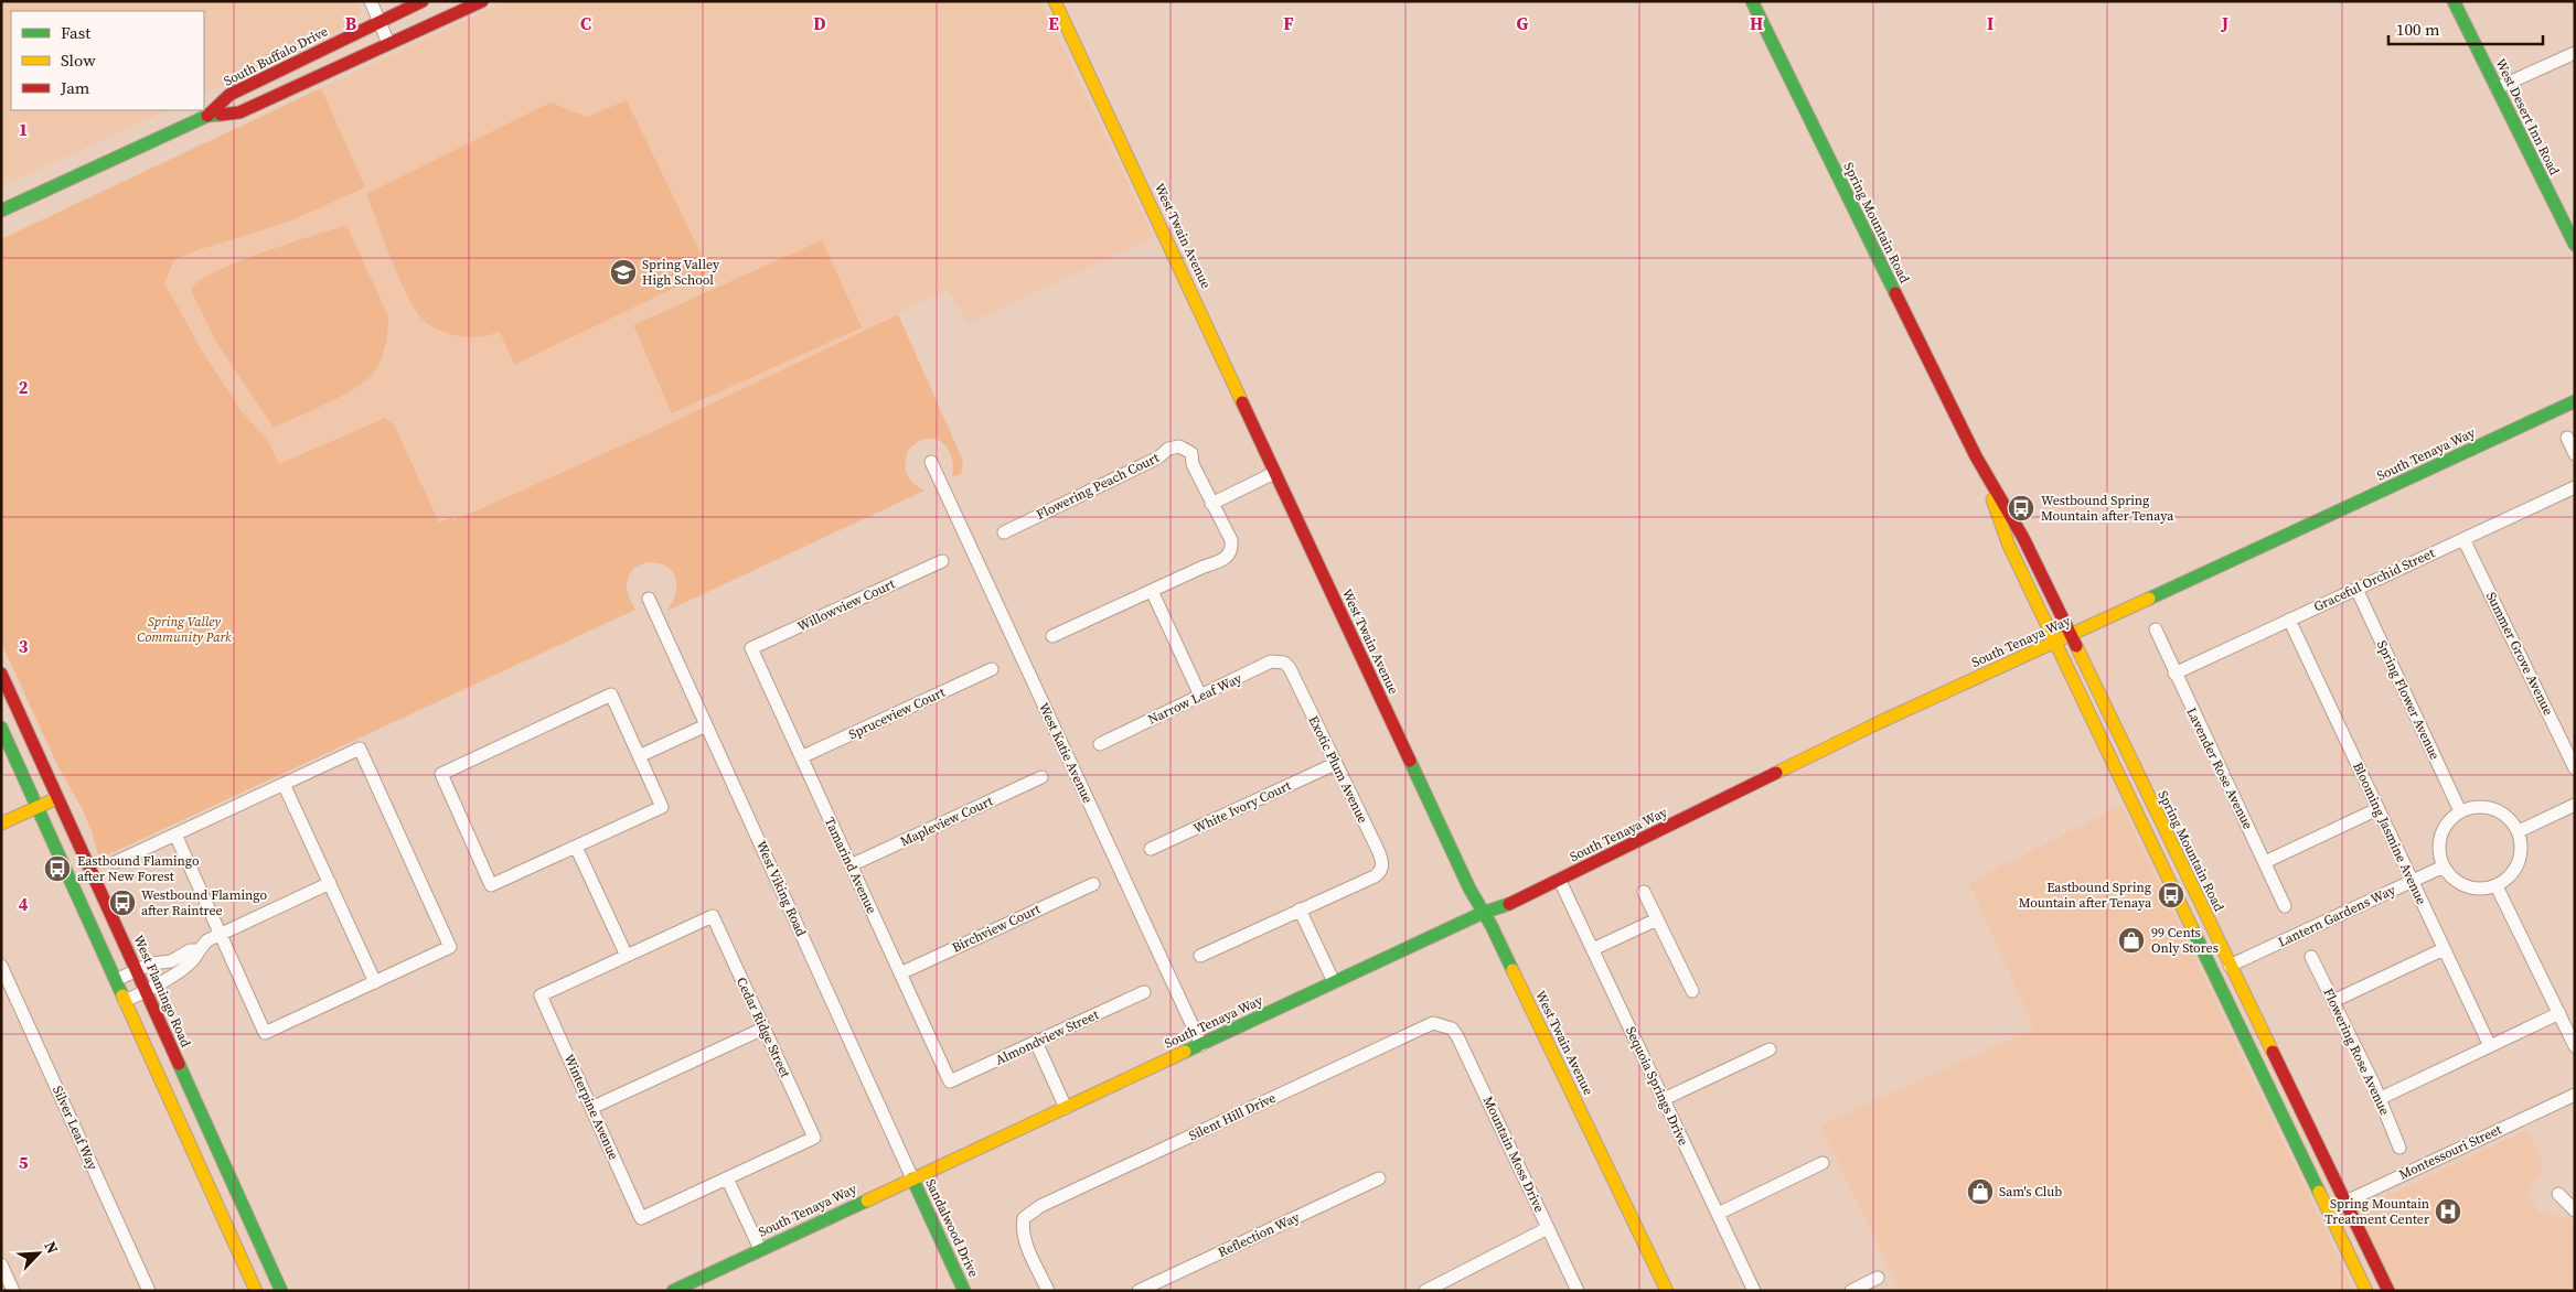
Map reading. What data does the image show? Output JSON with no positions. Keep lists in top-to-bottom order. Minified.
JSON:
{"streets":{"main road":["South Buffalo Drive","West Desert Inn Road","Spring Mountain Road","West Twain Avenue","South Tenaya Way","West Flamingo Road","Sandalwood Drive"],"street":["Flowering Peach Court","Graceful Orchid Street","Willowview Court","Summer Grove Avenue","Narrow Leaf Way","Spring Flower Avenue","Spruceview Court","West Katie Avenue","Lavender Rose Avenue","Exotic Plum Avenue","White Ivory Court","Mapleview Court","Blooming Jasmine Avenue","Tamarind Avenue","West Viking Road","Lantern Gardens Way","Birchview Court","Cedar Ridge Street","Almondview Street","Flowering Rose Avenue","Sequoia Springs Drive","Winterpine Avenue","Silent Hill Drive","Silver Leaf Way","Montessouri Street","Mountain Moss Drive","Reflection Way"]},"crossings":[["Spring Mountain Road","South Tenaya Way"],["Spring Mountain Road","Lantern Gardens Way"],["Spring Mountain Road","Montessouri Street"],["West Twain Avenue","South Tenaya Way"],["South Tenaya Way","West Katie Avenue"],["South Tenaya Way","West Viking Road"],["South Tenaya Way","Sequoia Springs Drive"],["South Tenaya Way","Sandalwood Drive"],["Graceful Orchid Street","Summer Grove Avenue"],["Graceful Orchid Street","Spring Flower Avenue"],["Graceful Orchid Street","Lavender Rose Avenue"],["Graceful Orchid Street","Blooming Jasmine Avenue"],["Willowview Court","Tamarind Avenue"],["Narrow Leaf Way","Exotic Plum Avenue"],["Spring Flower Avenue","Lantern Gardens Way"],["Spruceview Court","Tamarind Avenue"],["Exotic Plum Avenue","White Ivory Court"],["Mapleview Court","Tamarind Avenue"],["Blooming Jasmine Avenue","Lantern Gardens Way"],["Tamarind Avenue","Birchview Court"],["Tamarind Avenue","Almondview Street"],["West Viking Road","Sandalwood Drive"],["Cedar Ridge Street","Winterpine Avenue"],["Silent Hill Drive","Mountain Moss Drive"]],"parks":["Spring Valley Community Park"],"places":{"school or university":["Spring Valley High School"],"bus stop":["Westbound Spring Mountain after Tenaya","Eastbound Flamingo after New Forest","Eastbound Spring Mountain after Tenaya","Westbound Flamingo after Raintree"],"shop":["99 Cents Only Stores","Sam's Club"],"hospital":["Spring Mountain Treatment Center"]},"legend":["Fast","Slow","Jam"],"scale_bar":"100 m","north":"top right","grid":{"columns":["B","C","D","E","F","G","H","I","J"],"rows":["1","2","3","4","5"]}}
